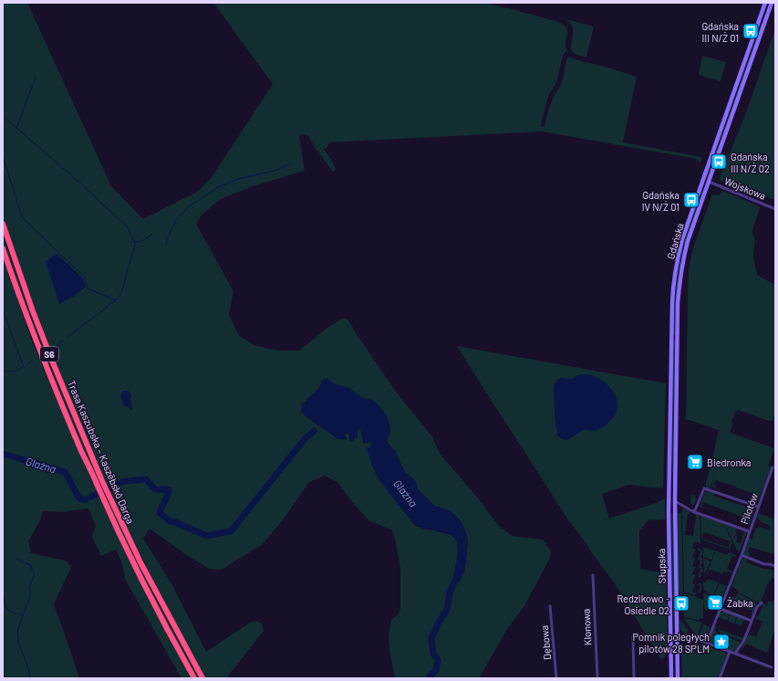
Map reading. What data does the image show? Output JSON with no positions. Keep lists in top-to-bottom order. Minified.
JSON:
{"streets":{"highway":["S6","Trasa Kaszubska – Kaszëbskô Darga"],"main road":["Gdańska","Słupska"],"street":["Wojskowa","Pilotów","Klonowa","Dębowa"]},"crossings":[["Wojskowa","Gdańska"],["Gdańska","Słupska"]],"water":["Glaźna"],"places":{"bus stop":["Gdańska III N/Ż 01","Gdańska III N/Ż 02","Gdańska IV N/Ż 01","Redzikowo - Osiedle 02"],"supermarket":["Biedronka","Żabka"],"place":["Pomnik poległych pilotów 28 SPLM"]}}
